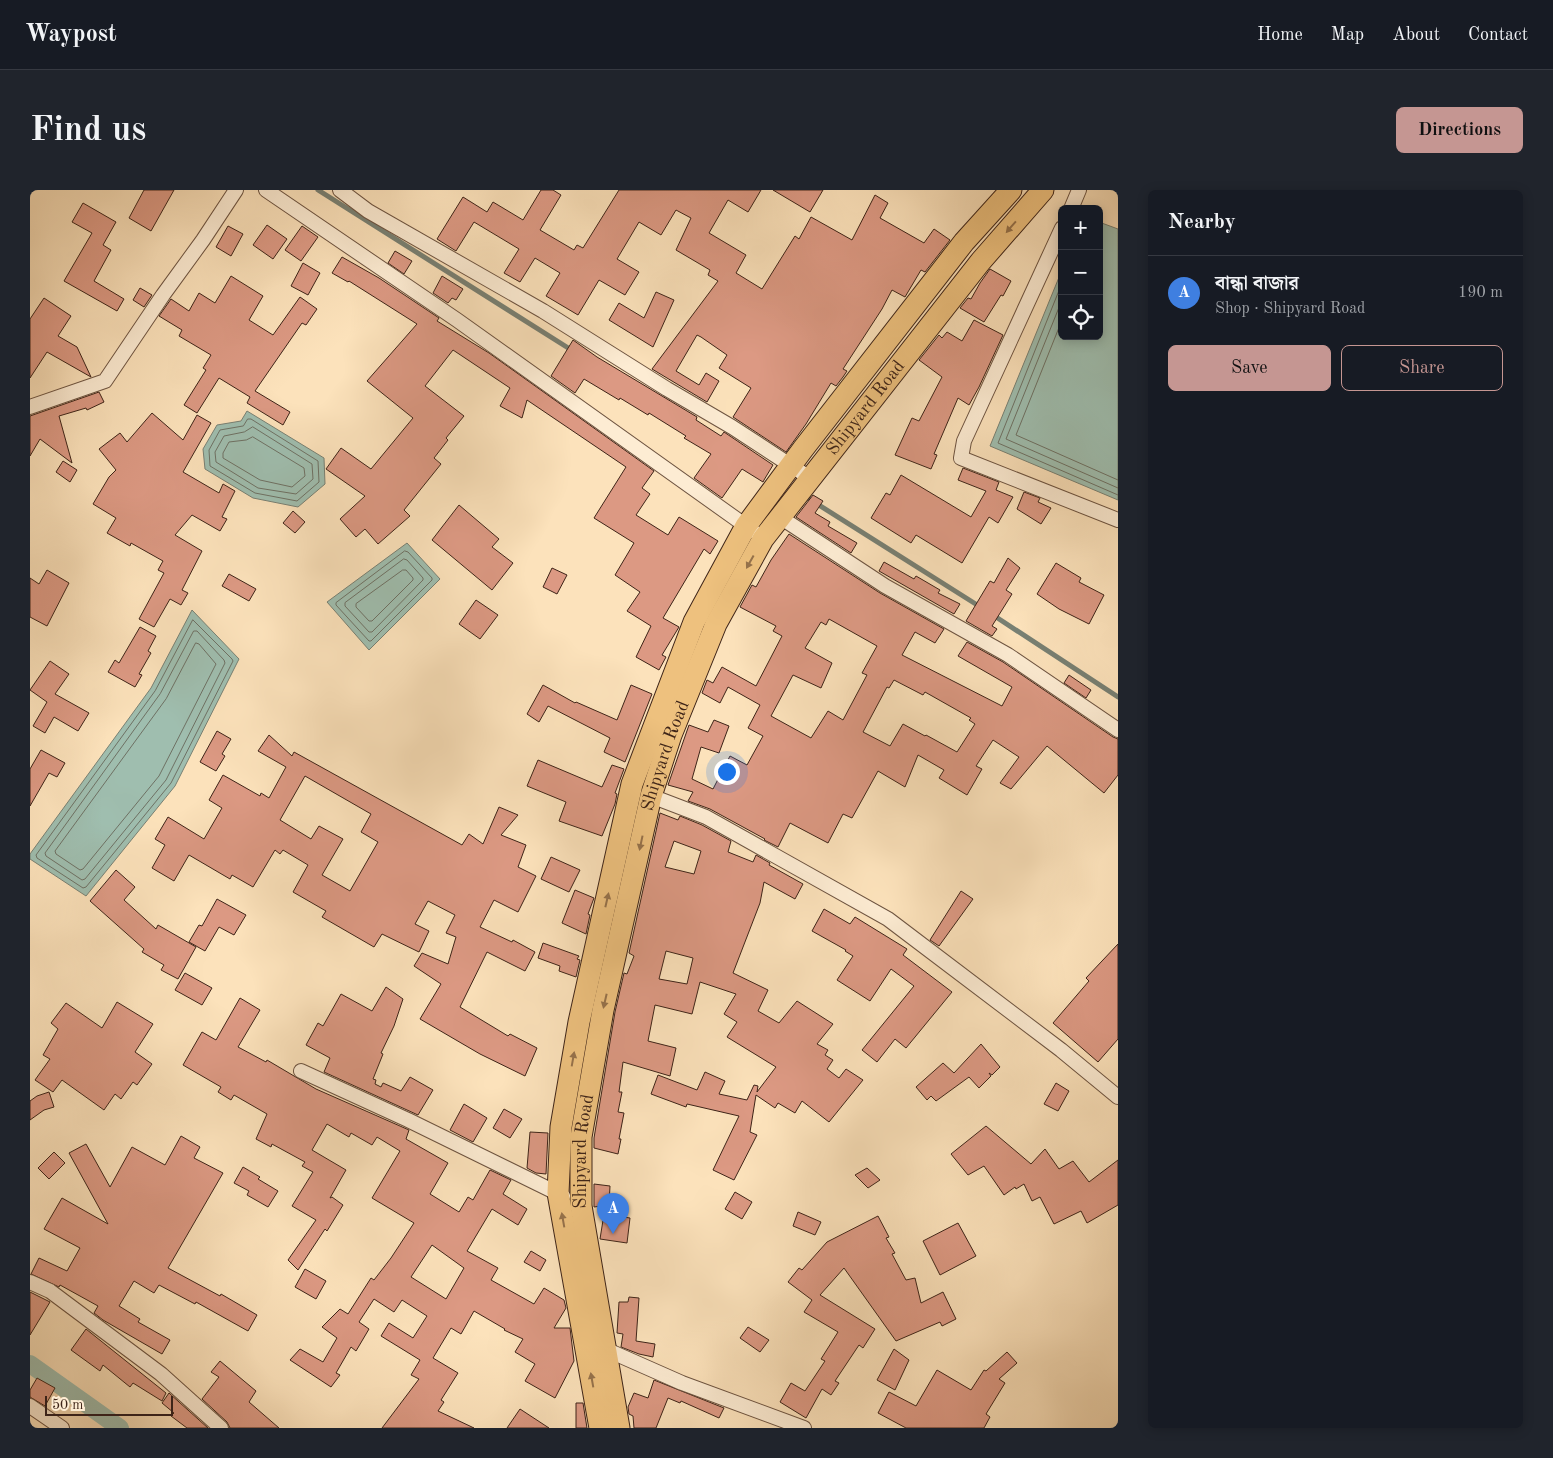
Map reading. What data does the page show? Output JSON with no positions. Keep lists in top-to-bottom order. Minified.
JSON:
{"streets":{"main road":["Shipyard Road"]},"scale_bar":"50 m","page":{"header":"Waypost","nav":["Home","Map","About","Contact"],"buttons":["Directions",["Save","Share"]],"title":"Find us","heading":"Nearby","map_buttons":["+","−"],"list":[{"mark":"A","name":"বান্ধা বাজার","note":"Shop · Shipyard Road","value":"190 m"}],"pins":"A","scale":"50 m"}}
